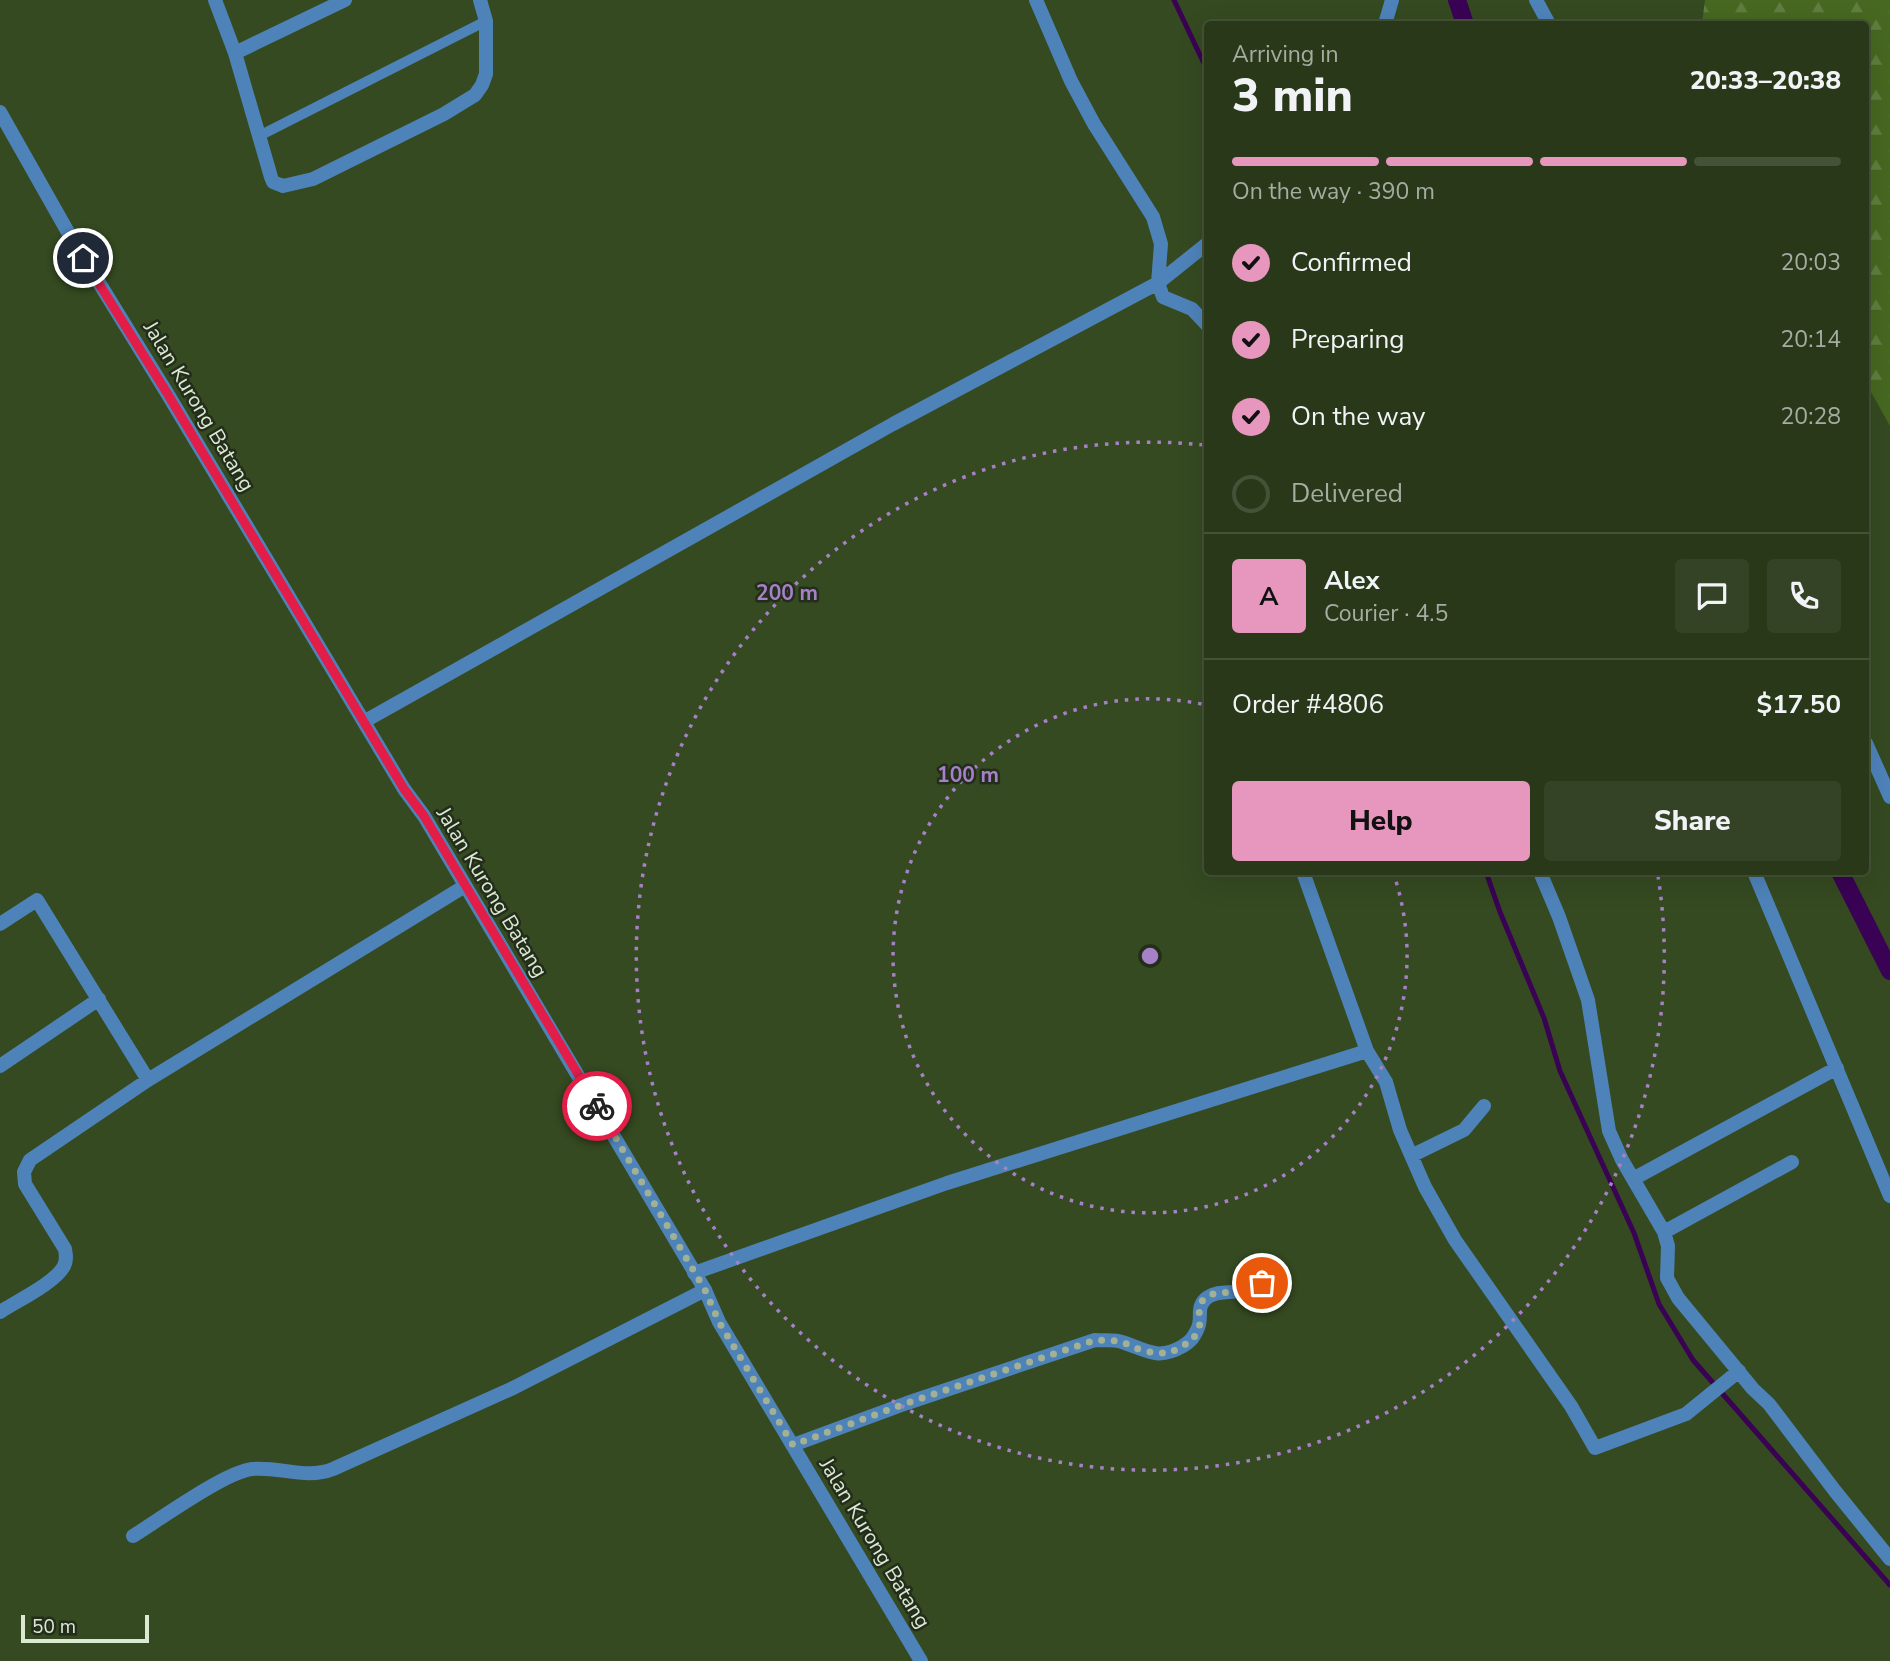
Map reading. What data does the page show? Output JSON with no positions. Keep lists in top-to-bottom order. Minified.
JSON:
{"streets":{"street":["Jalan Kurong Batang"]},"scale_bar":"50 m","page":{"heading":["3 min","Arriving in","20:33–20:38"],"panel":["Alex","Courier · 4.5","Order #4806","$17.50"],"bar":"On the way · 390 m","list":[["Confirmed","20:03"],["Preparing","20:14"],["On the way","20:28"],"Delivered"],"round":"A","buttons":["Help","Share"],"scale":"50 m"},"rings":["200 m","100 m"]}
